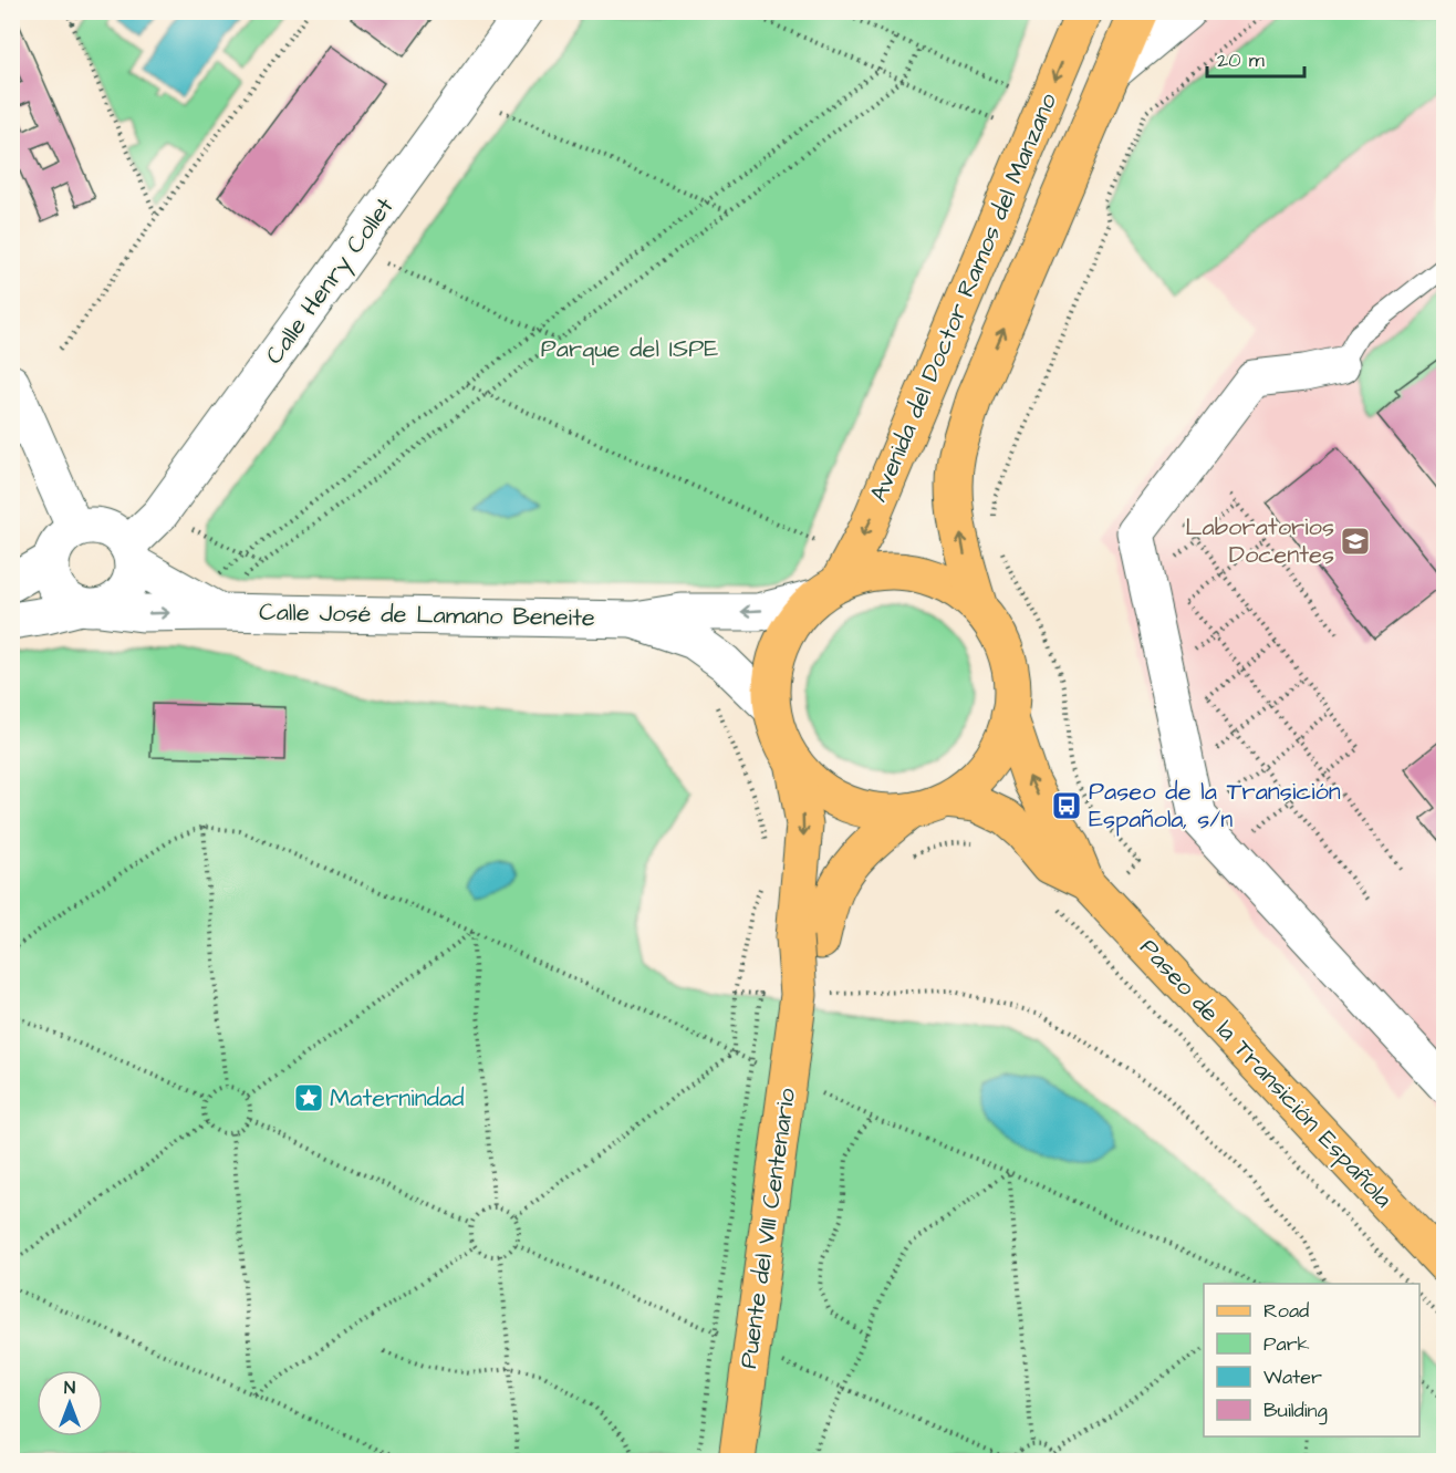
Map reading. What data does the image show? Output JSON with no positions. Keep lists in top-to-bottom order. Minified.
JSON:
{"streets":{"main road":["Avenida del Doctor Ramos del Manzano","Paseo de la Transición Española","Puente del VIII Centenario"],"street":["Calle Henry Collet","Calle José de Lamano Beneite"]},"crossings":[["Calle Henry Collet","Calle José de Lamano Beneite"],["Avenida del Doctor Ramos del Manzano","Calle José de Lamano Beneite"],["Avenida del Doctor Ramos del Manzano","Puente del VIII Centenario"]],"parks":["Parque del ISPE"],"places":{"school or university":["Laboratorios Docentes"],"bus stop":["Paseo de la Transición Española, s/n"],"place":["Maternindad"]},"legend":["Road","Park","Water","Building"],"scale_bar":"20 m","north":"top"}
